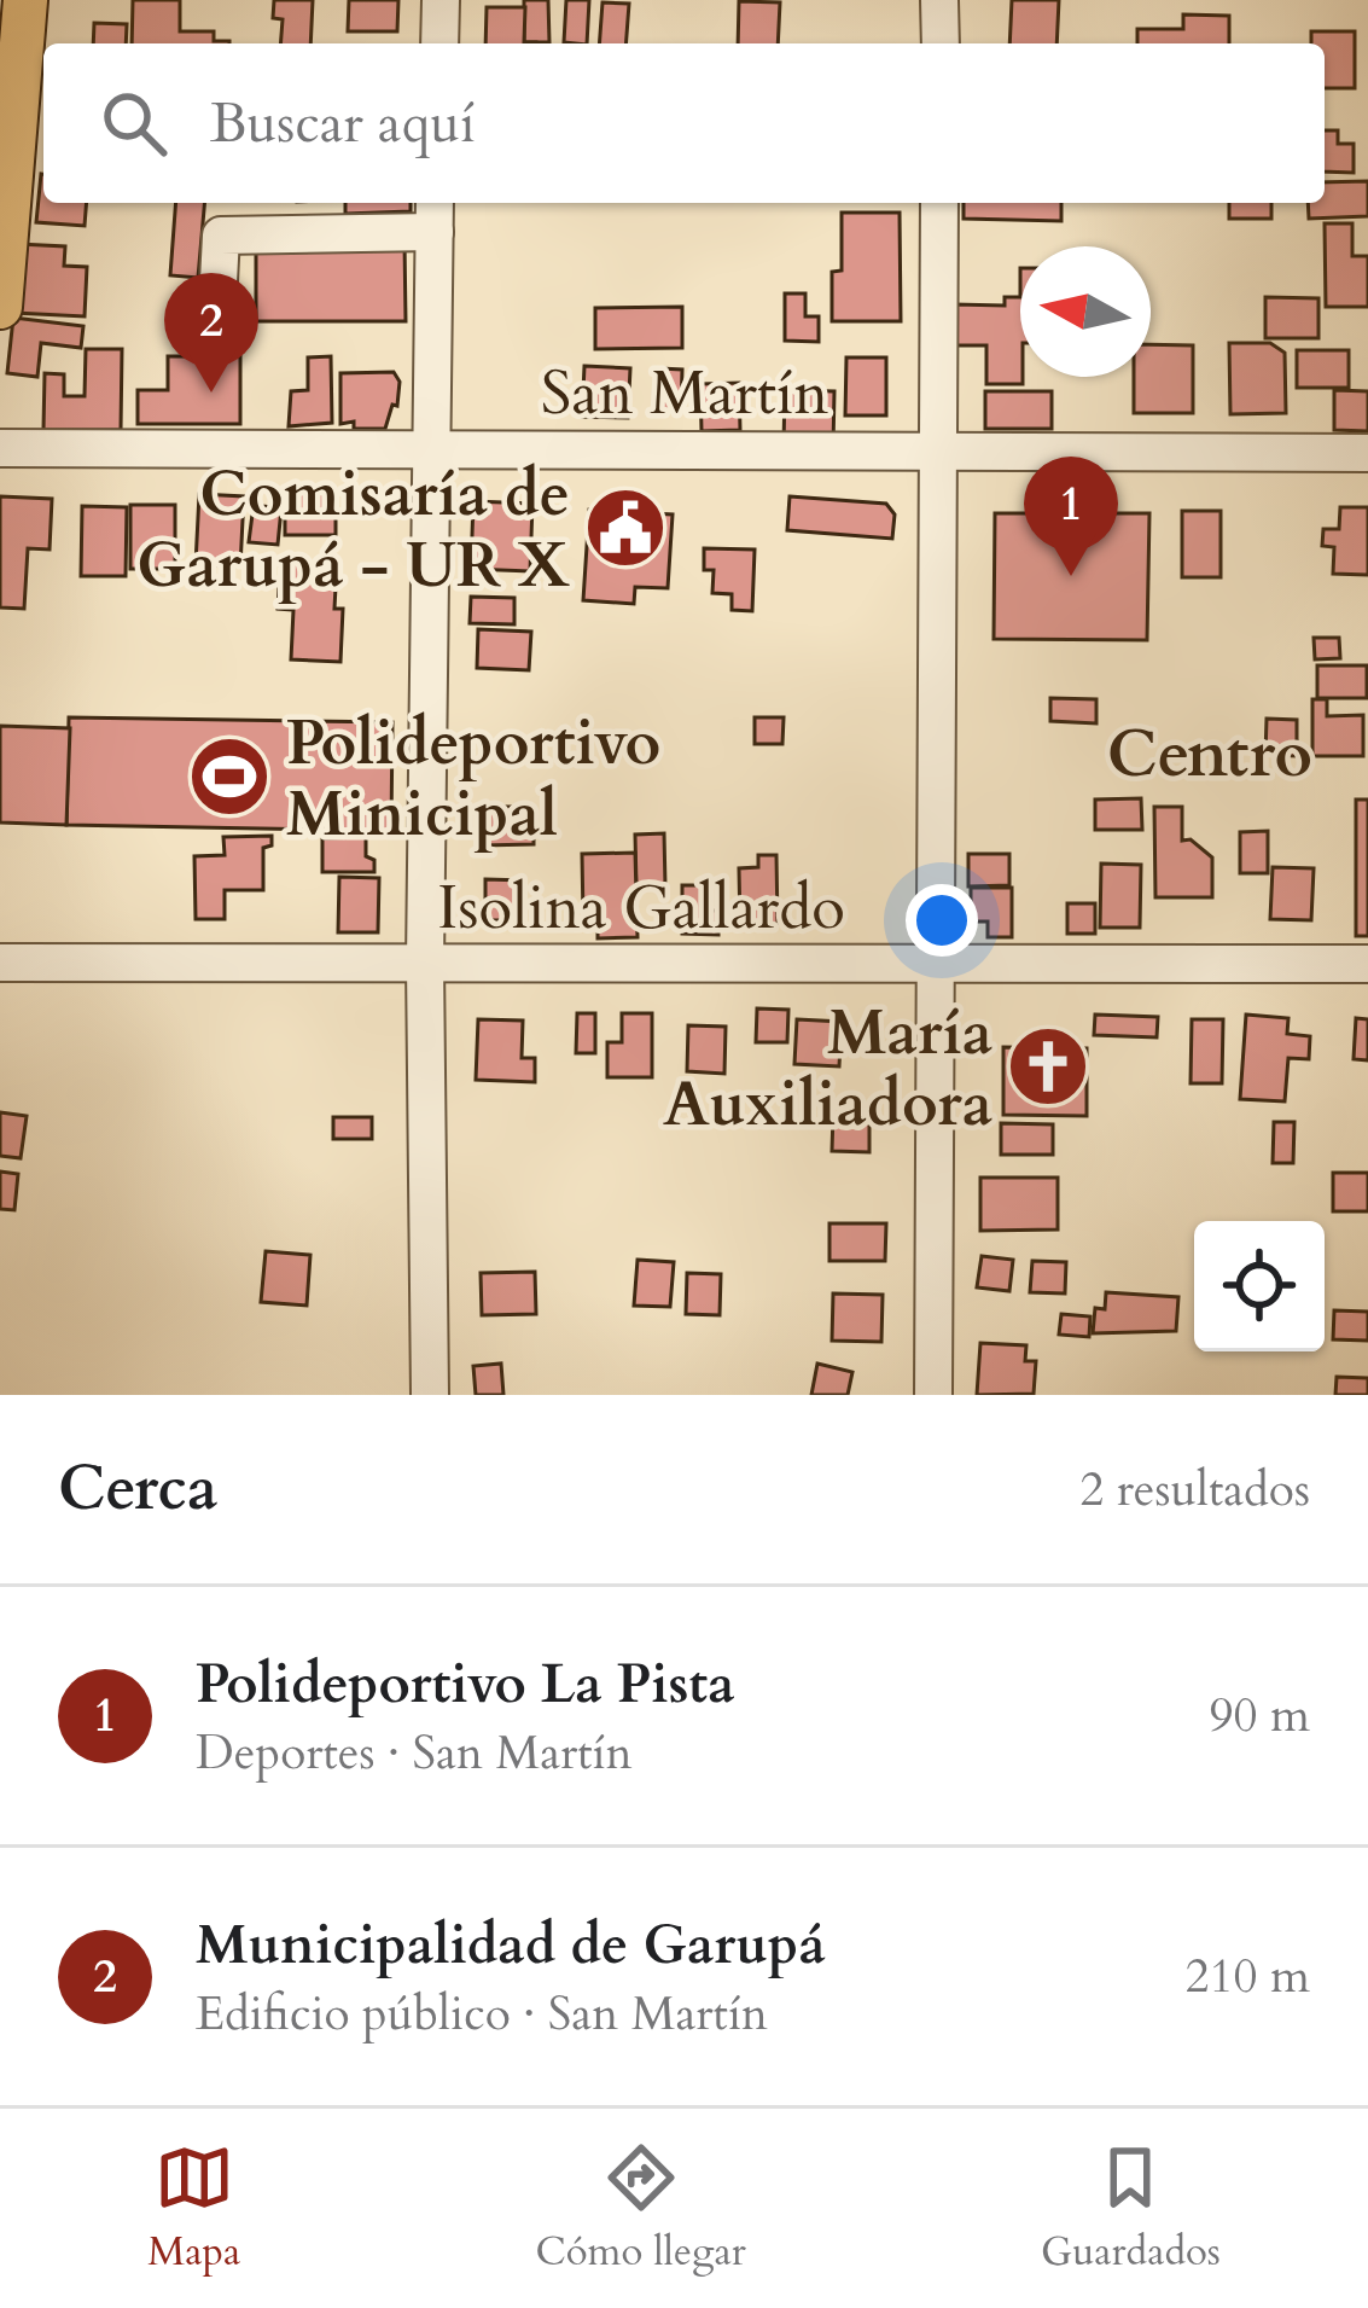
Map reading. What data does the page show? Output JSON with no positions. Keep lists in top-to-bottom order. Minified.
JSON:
{"streets":{"street":["San Martín","Isolina Gallardo"]},"districts":["Centro"],"places":{"public building":["Comisaría de Garupá - UR X"],"sports":["Polideportivo Minicipal"],"church":["María Auxiliadora"]},"north":"left","page":{"search":"Buscar aquí","pins":["2","1"],"heading":["Cerca","2 resultados"],"list":[{"mark":"1","name":"Polideportivo La Pista","note":"Deportes · San Martín","value":"90 m"},{"mark":"2","name":"Municipalidad de Garupá","note":"Edificio público · San Martín","value":"210 m"}],"nav":["Mapa","Cómo llegar","Guardados"]}}
